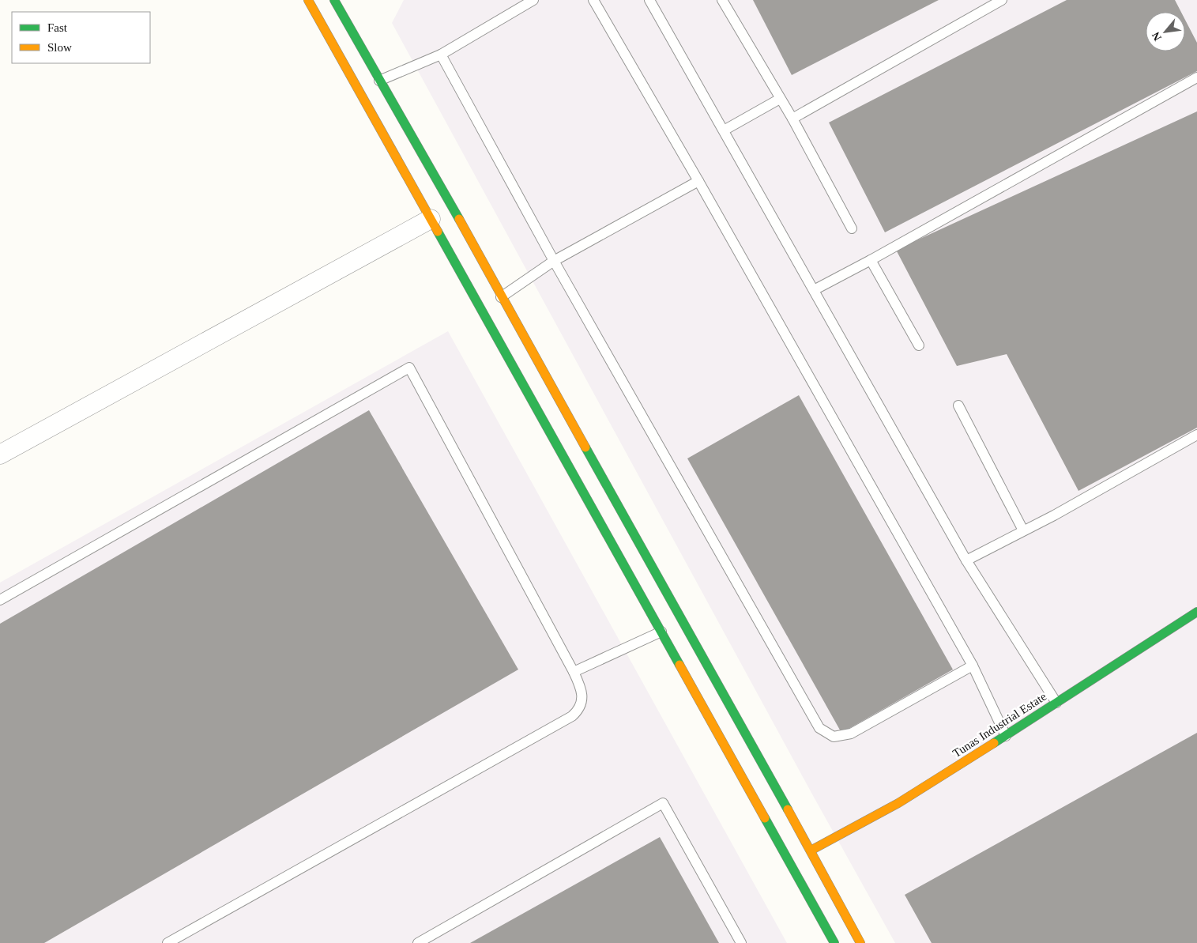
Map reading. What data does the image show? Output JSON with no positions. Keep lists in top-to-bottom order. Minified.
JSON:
{"streets":{"main road":["Tunas Industrial Estate"]},"legend":["Fast","Slow"],"north":"bottom left"}
